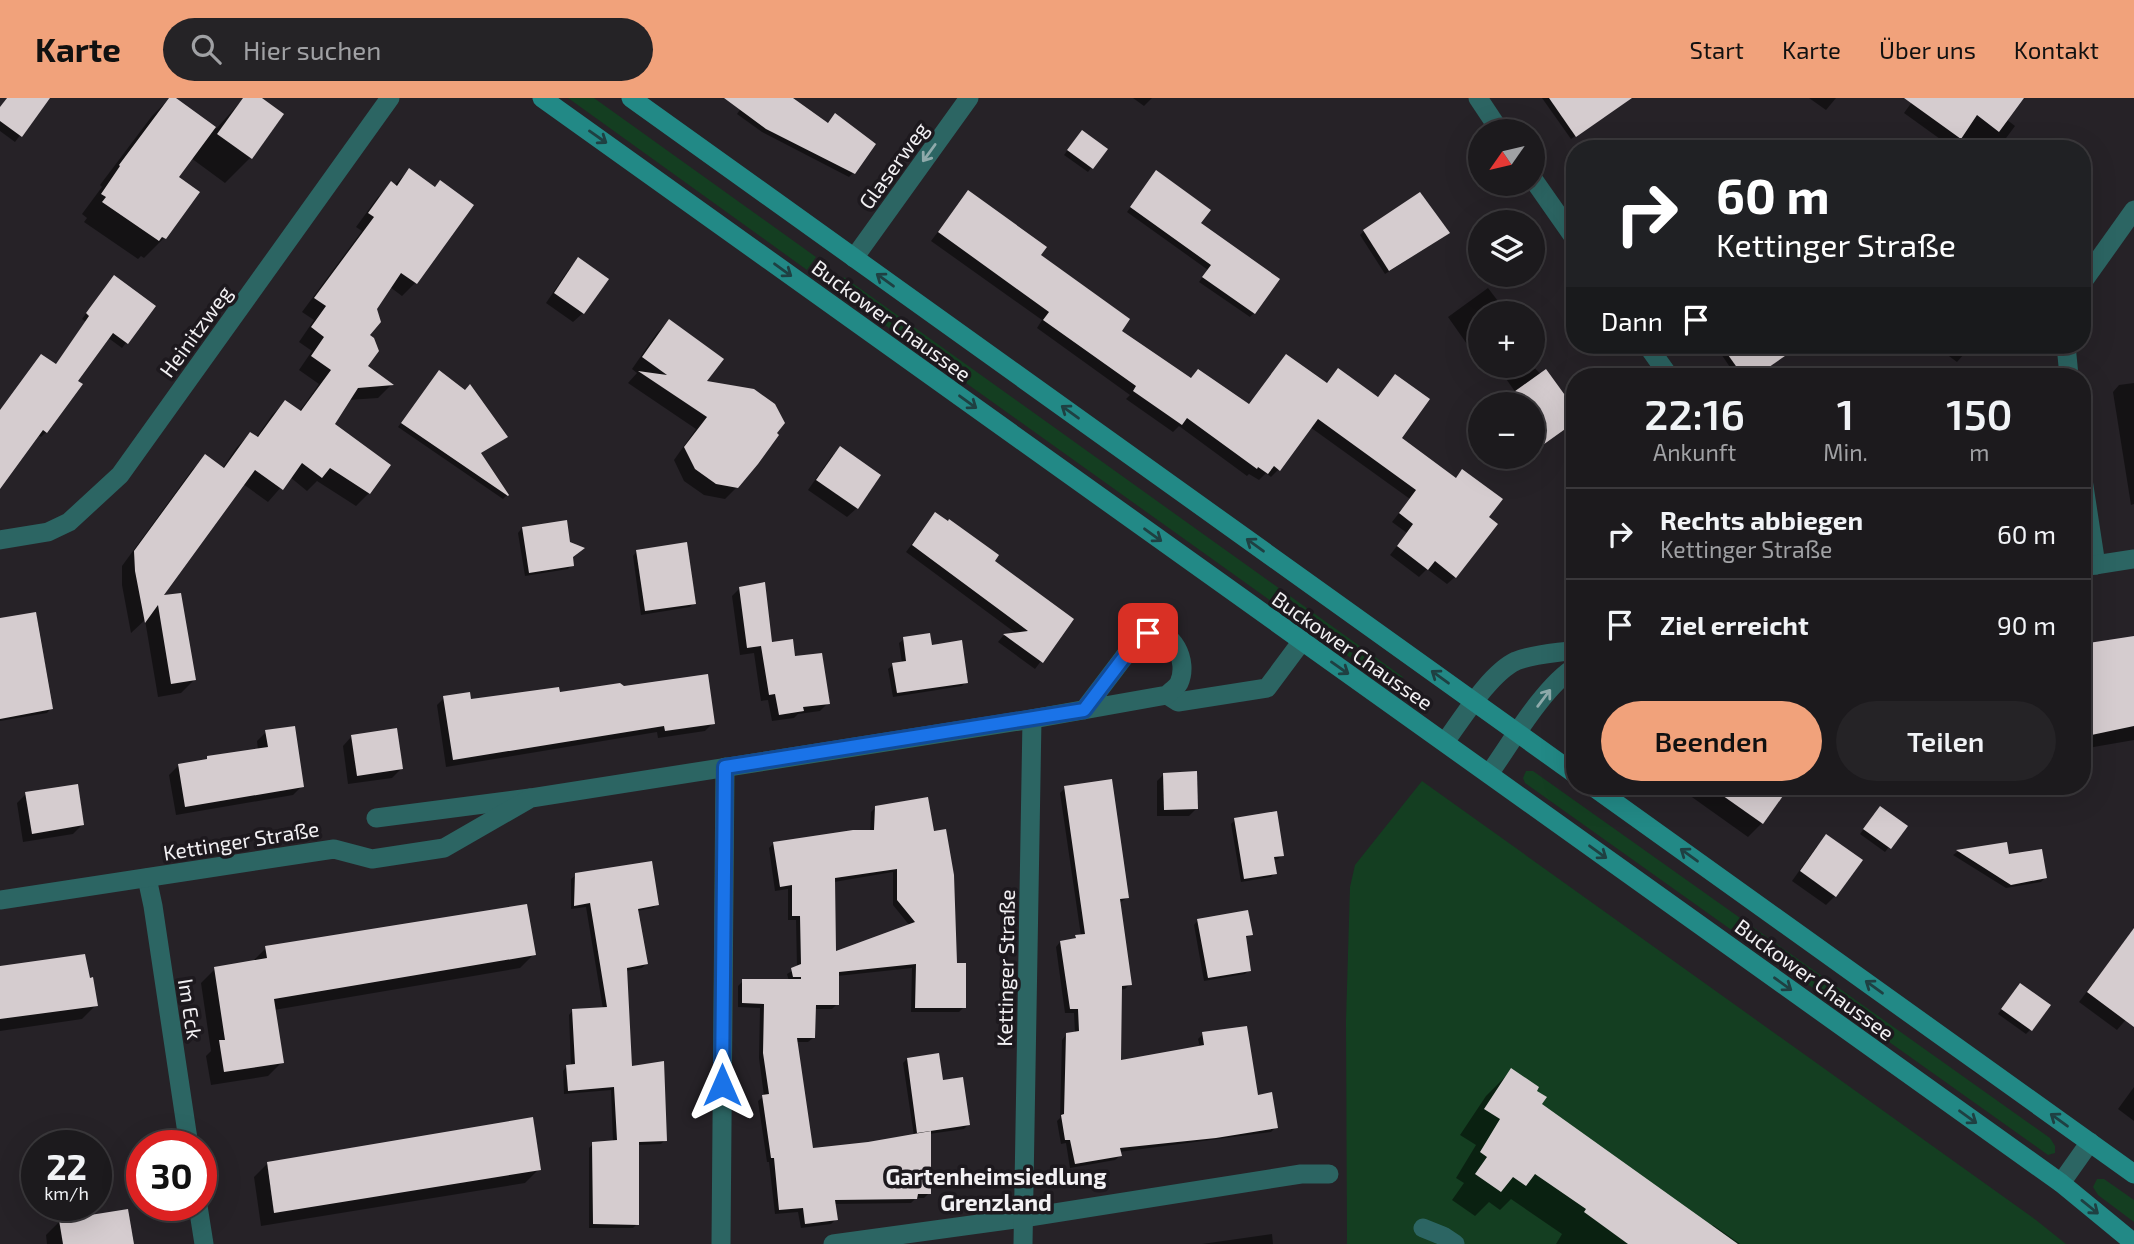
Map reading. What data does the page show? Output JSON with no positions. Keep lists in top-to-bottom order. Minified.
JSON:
{"streets":{"main road":["Buckower Chaussee"],"street":["Glaserweg","Heinitzweg","Kettinger Straße","Im Eck"]},"crossings":[["Glaserweg","Buckower Chaussee"],["Buckower Chaussee","Kettinger Straße"],["Kettinger Straße","Im Eck"]],"one_way":["Glaserweg"],"districts":["Gartenheimsiedlung Grenzland"],"north":"bottom left","page":{"header":"Karte","search":"Hier suchen","nav":["Start","Karte","Über uns","Kontakt"],"map_buttons":["+","−"],"turn":["60 m","Kettinger Straße"],"then":"Dann","eta":["22:16","Ankunft","1","Min.","150","m"],"list":[{"name":"Rechts abbiegen","note":"Kettinger Straße","value":"60 m"},{"name":"Ziel erreicht","value":"90 m"}],"buttons":["Beenden","Teilen"],"speed":"22 km/h","limit":"30"}}
